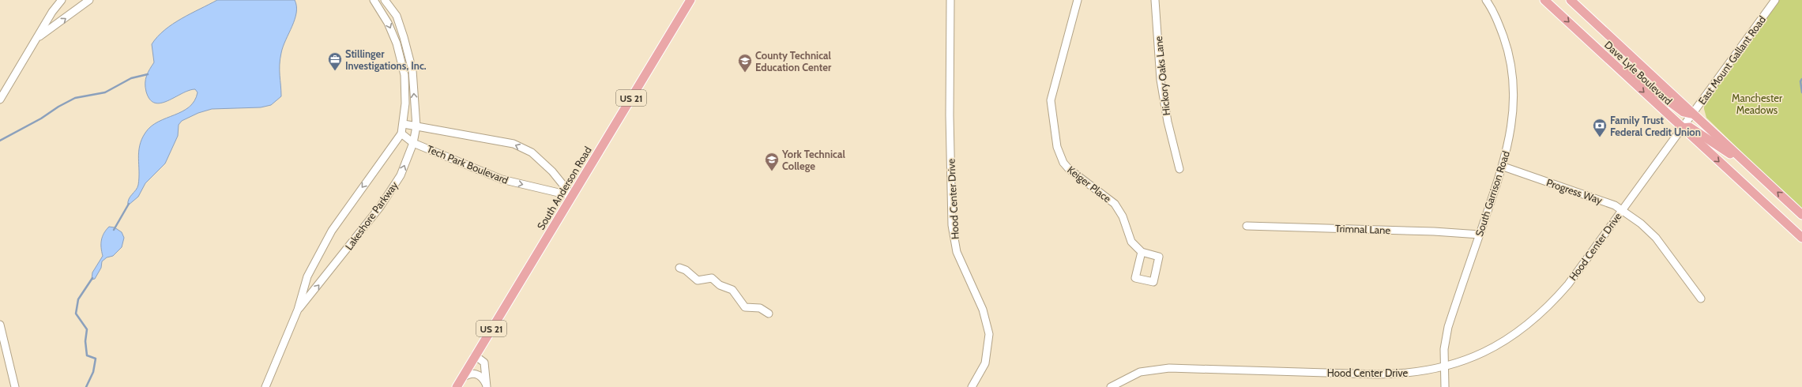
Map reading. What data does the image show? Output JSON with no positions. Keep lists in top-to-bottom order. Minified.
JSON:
{"streets":{"main road":["Dave Lyle Boulevard","US 21","South Anderson Road"],"street":["East Mount Gallant Road","Hickory Oaks Lane","Tech Park Boulevard","Keiger Place","Progress Way","South Garrison Road","Hood Center Drive","Lakeshore Parkway","Trimnal Lane"]},"crossings":[["East Mount Gallant Road","Dave Lyle Boulevard"],["East Mount Gallant Road","Hood Center Drive"],["Dave Lyle Boulevard","Hood Center Drive"],["Tech Park Boulevard","South Anderson Road"],["Tech Park Boulevard","Lakeshore Parkway"],["Progress Way","South Garrison Road"],["Progress Way","Hood Center Drive"],["South Garrison Road","Hood Center Drive"],["South Garrison Road","Trimnal Lane"]],"parks":["Manchester Meadows"],"places":{"office":["Stillinger Investigations, Inc."],"school or university":["County Technical Education Center","York Technical College"],"bank":["Family Trust Federal Credit Union"]}}
